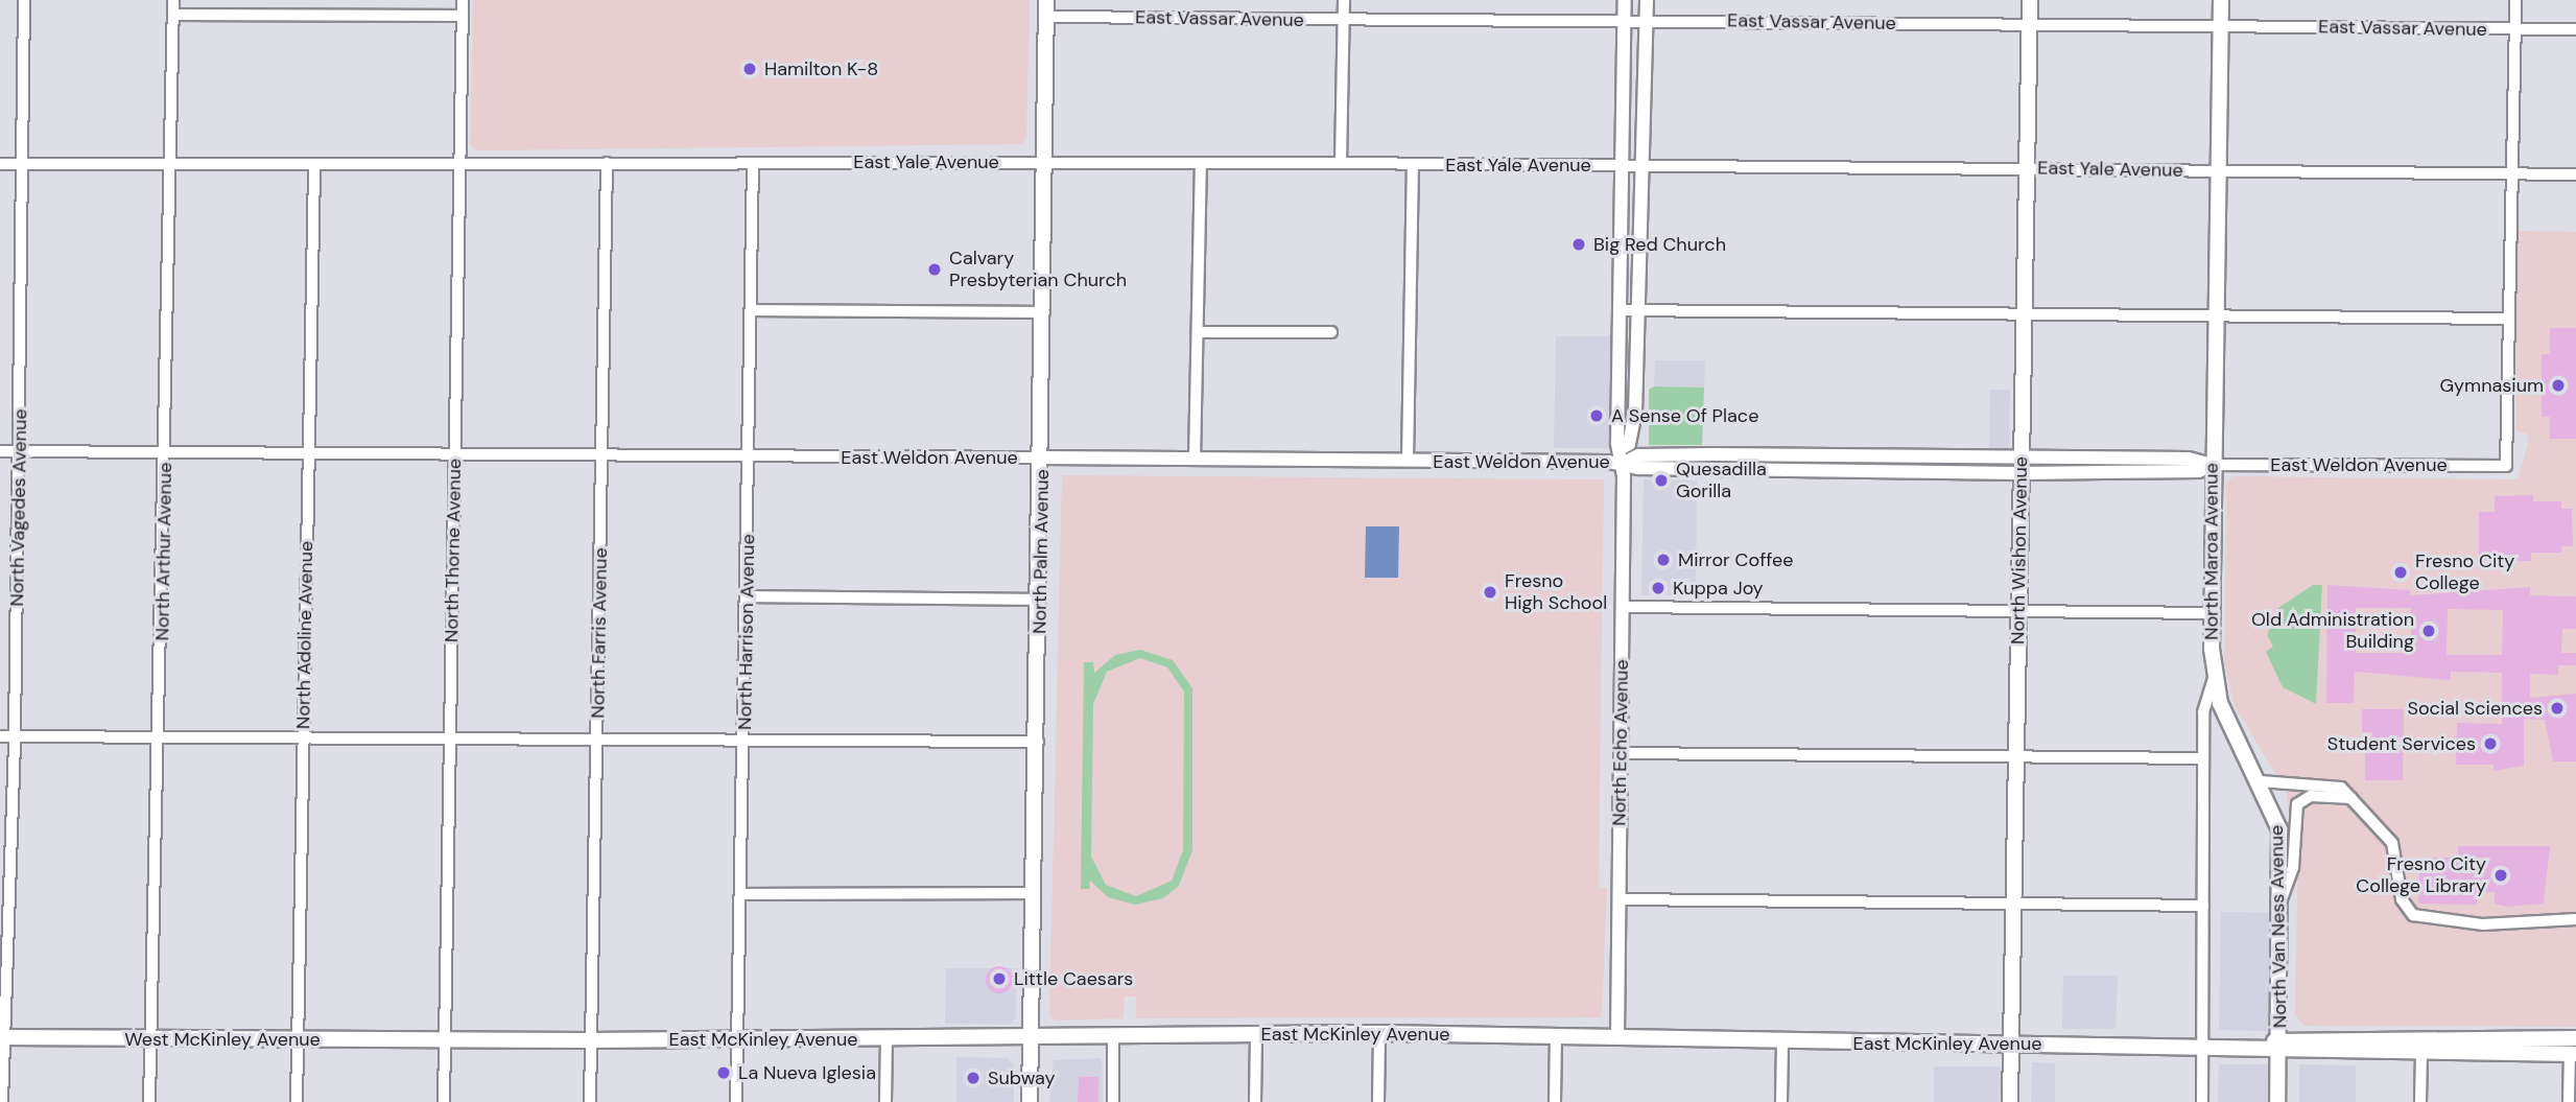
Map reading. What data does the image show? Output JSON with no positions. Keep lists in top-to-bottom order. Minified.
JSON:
{"streets":{"main road":["North Wishon Avenue","North Palm Avenue","North Maroa Avenue","North Van Ness Avenue","East McKinley Avenue","West McKinley Avenue"],"street":["East Vassar Avenue","East Yale Avenue","East Weldon Avenue","North Vagedes Avenue","North Thorne Avenue","North Arthur Avenue","North Harrison Avenue","North Farris Avenue","North Adoline Avenue","North Echo Avenue"]},"crossings":[["East Vassar Avenue","North Wishon Avenue"],["East Vassar Avenue","North Palm Avenue"],["East Vassar Avenue","North Maroa Avenue"],["East Vassar Avenue","North Echo Avenue"],["East Yale Avenue","North Vagedes Avenue"],["East Yale Avenue","North Thorne Avenue"],["East Yale Avenue","North Wishon Avenue"],["East Yale Avenue","North Arthur Avenue"],["East Yale Avenue","North Palm Avenue"],["East Yale Avenue","North Maroa Avenue"],["East Yale Avenue","North Harrison Avenue"],["East Yale Avenue","North Farris Avenue"],["East Yale Avenue","North Adoline Avenue"],["East Yale Avenue","North Echo Avenue"],["East Weldon Avenue","North Vagedes Avenue"],["East Weldon Avenue","North Thorne Avenue"],["East Weldon Avenue","North Wishon Avenue"],["East Weldon Avenue","North Arthur Avenue"],["East Weldon Avenue","North Palm Avenue"],["East Weldon Avenue","North Maroa Avenue"],["East Weldon Avenue","North Harrison Avenue"],["East Weldon Avenue","North Farris Avenue"],["East Weldon Avenue","North Adoline Avenue"],["East Weldon Avenue","North Echo Avenue"],["North Vagedes Avenue","West McKinley Avenue"],["North Thorne Avenue","East McKinley Avenue"],["North Thorne Avenue","West McKinley Avenue"],["North Wishon Avenue","East McKinley Avenue"],["North Arthur Avenue","West McKinley Avenue"],["North Palm Avenue","East McKinley Avenue"],["North Maroa Avenue","North Van Ness Avenue"],["North Maroa Avenue","East McKinley Avenue"],["North Harrison Avenue","East McKinley Avenue"],["North Farris Avenue","East McKinley Avenue"],["North Adoline Avenue","West McKinley Avenue"],["North Echo Avenue","East McKinley Avenue"],["North Van Ness Avenue","East McKinley Avenue"],["East McKinley Avenue","West McKinley Avenue"]],"places":["Hamilton K-8","Big Red Church","Calvary Presbyterian Church","Gymnasium","A Sense Of Place","Quesadilla Gorilla","Mirror Coffee","Fresno City College","Kuppa Joy","Fresno High School","Old Administration Building","Social Sciences","Student Services","Fresno City College Library","Little Caesars","La Nueva Iglesia","Subway"]}
